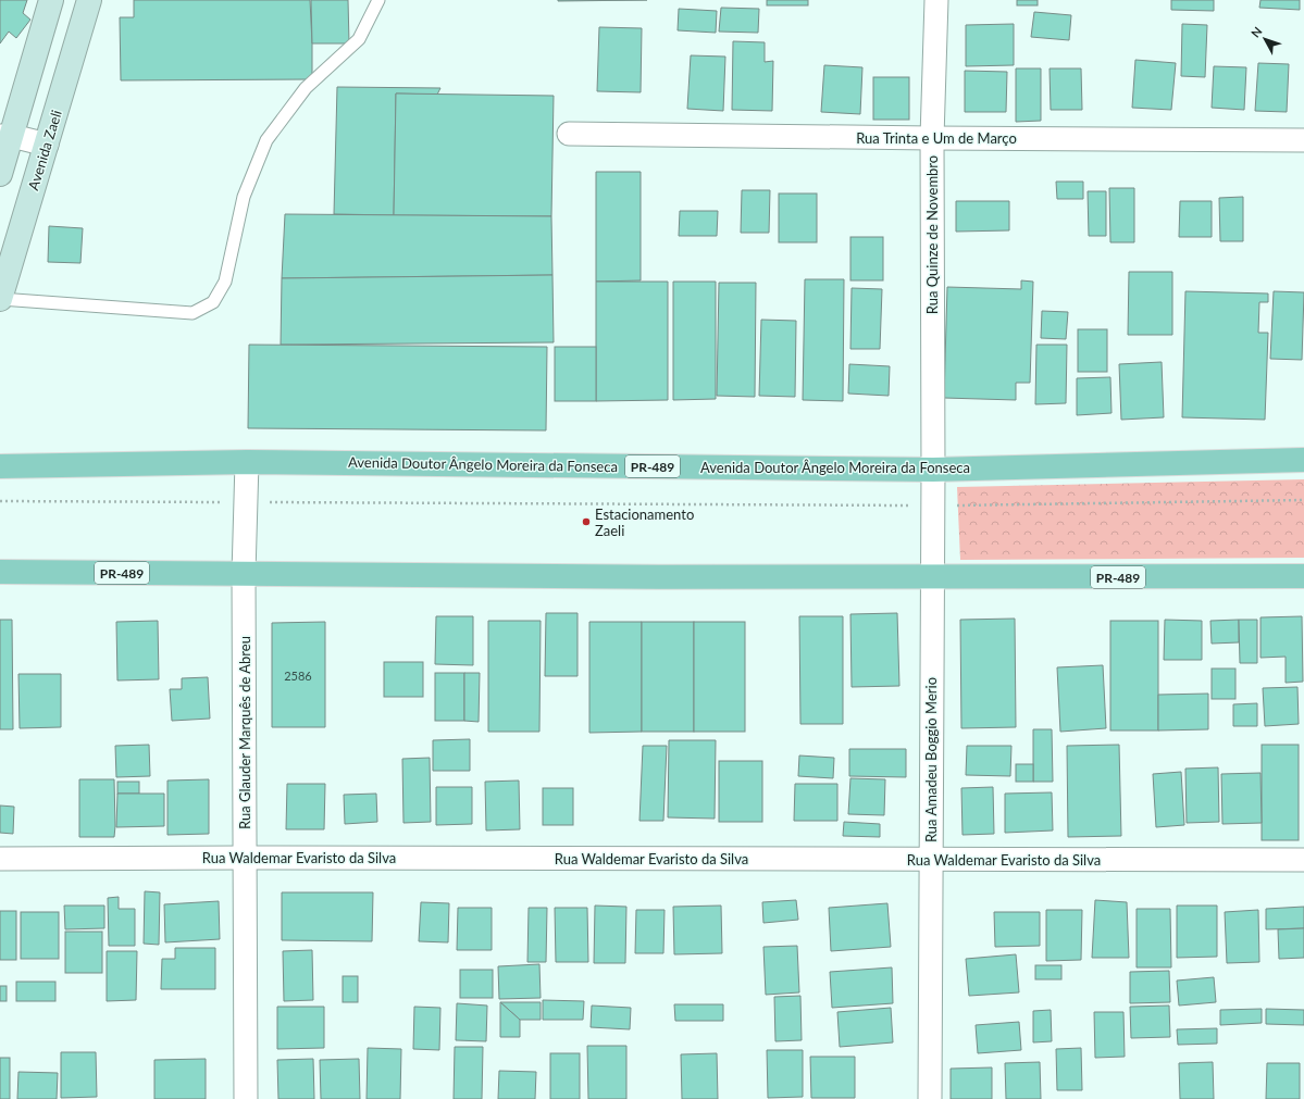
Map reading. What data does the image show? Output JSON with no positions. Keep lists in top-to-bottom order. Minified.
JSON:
{"streets":{"main road":["Avenida Doutor Ângelo Moreira da Fonseca","PR-489"],"street":["Rua Trinta e Um de Março","Avenida Zaeli","Rua Quinze de Novembro","Rua Glauder Marquês de Abreu","Rua Amadeu Boggio Merio","Rua Waldemar Evaristo da Silva"]},"crossings":[["Rua Trinta e Um de Março","Rua Quinze de Novembro"],["Rua Quinze de Novembro","Avenida Doutor Ângelo Moreira da Fonseca"],["Rua Quinze de Novembro","Rua Amadeu Boggio Merio"],["Avenida Doutor Ângelo Moreira da Fonseca","Rua Glauder Marquês de Abreu"],["PR-489","Rua Glauder Marquês de Abreu"],["PR-489","Rua Amadeu Boggio Merio"],["Rua Glauder Marquês de Abreu","Rua Waldemar Evaristo da Silva"],["Rua Amadeu Boggio Merio","Rua Waldemar Evaristo da Silva"]],"places":["Estacionamento Zaeli"],"house_numbers":["2586"],"north":"top left"}
